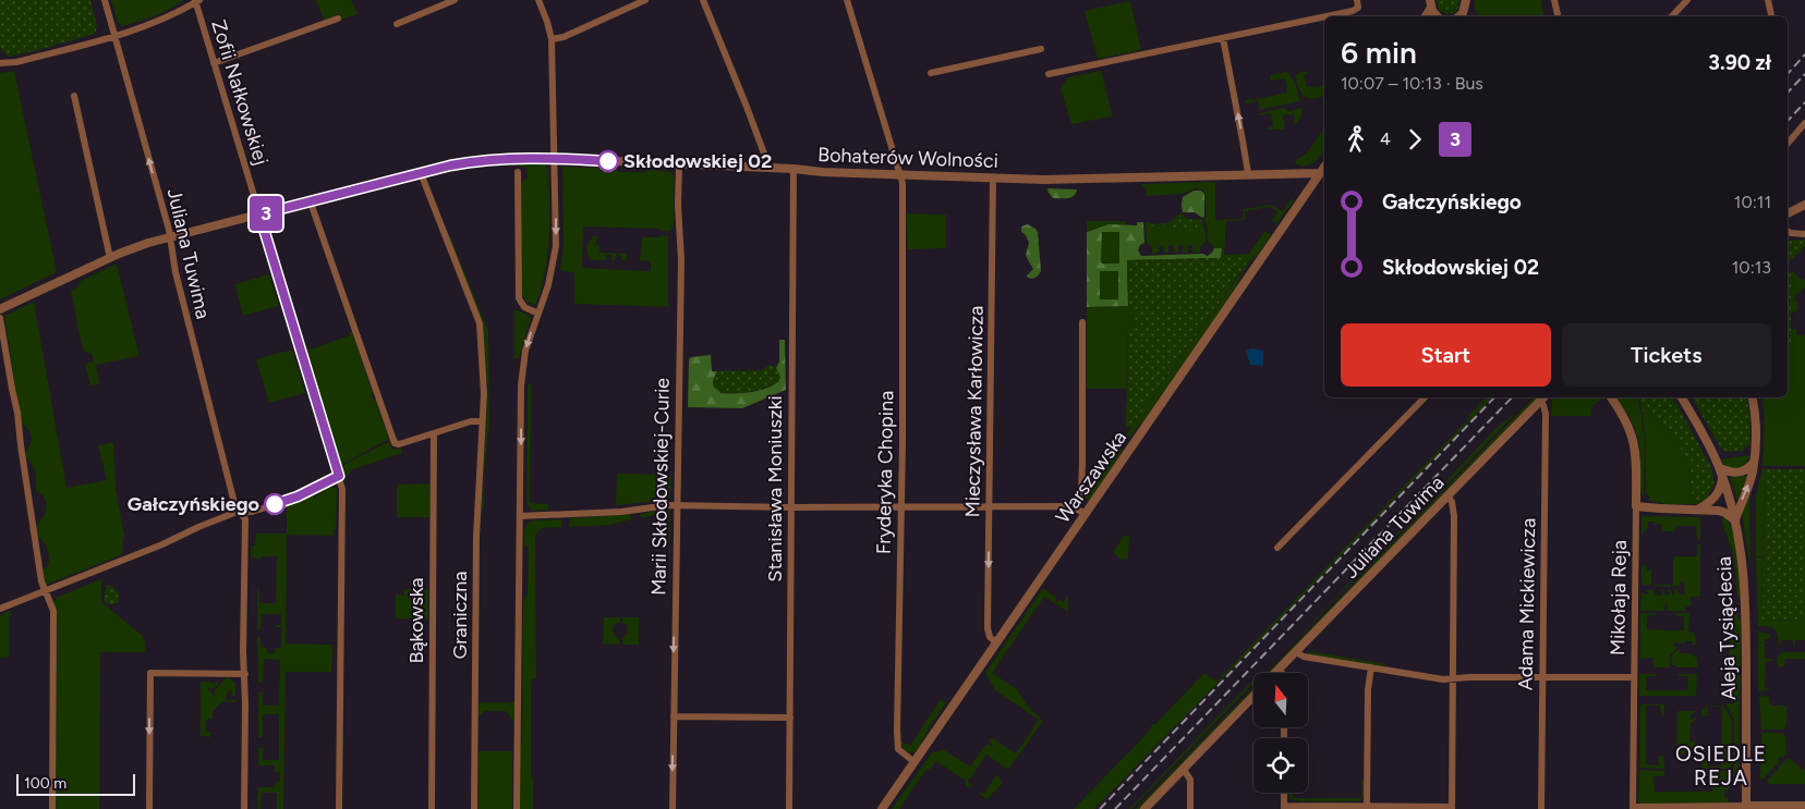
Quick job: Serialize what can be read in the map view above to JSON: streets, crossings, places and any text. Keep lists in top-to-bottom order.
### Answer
{
  "streets": {
    "street": [
      "Zofii Nałkowskiej",
      "Bohaterów Wolności",
      "Juliana Tuwima",
      "Mieczysława Karłowicza",
      "Fryderyka Chopina",
      "Warszawska",
      "Marii Skłodowskiej-Curie",
      "Stanisława Moniuszki",
      "Mikołaja Reja",
      "Adama Mickiewicza",
      "Graniczna",
      "Bąkowska",
      "Aleja Tysiąclecia"
    ]
  },
  "crossings": [
    ["Zofii Nałkowskiej", "Bohaterów Wolności"],
    ["Bohaterów Wolności", "Juliana Tuwima"],
    ["Bohaterów Wolności", "Mieczysława Karłowicza"],
    ["Bohaterów Wolności", "Fryderyka Chopina"],
    ["Bohaterów Wolności", "Warszawska"],
    ["Bohaterów Wolności", "Marii Skłodowskiej-Curie"],
    ["Bohaterów Wolności", "Stanisława Moniuszki"],
    ["Bohaterów Wolności", "Graniczna"],
    ["Juliana Tuwima", "Adama Mickiewicza"],
    ["Mieczysława Karłowicza", "Warszawska"],
    ["Fryderyka Chopina", "Warszawska"]
  ],
  "one_way": ["Marii Skłodowskiej-Curie"],
  "districts": ["OSIEDLE REJA"],
  "places": ["Skłodowskiej 02", "Gałczyńskiego"],
  "lines": ["bus line 3"],
  "scale_bar": "100 m",
  "north": "top",
  "page": {
    "on_map": "3",
    "heading": ["6 min", "10:07 – 10:13 · Bus", "3.90 zł"],
    "legs": ["4", "3"],
    "list": [
      {
        "name": "Gałczyńskiego",
        "value": "10:11"
      },
      {
        "name": "Skłodowskiej 02",
        "value": "10:13"
      }
    ],
    "buttons": ["Start", "Tickets"],
    "scale": "100 m"
  }
}
